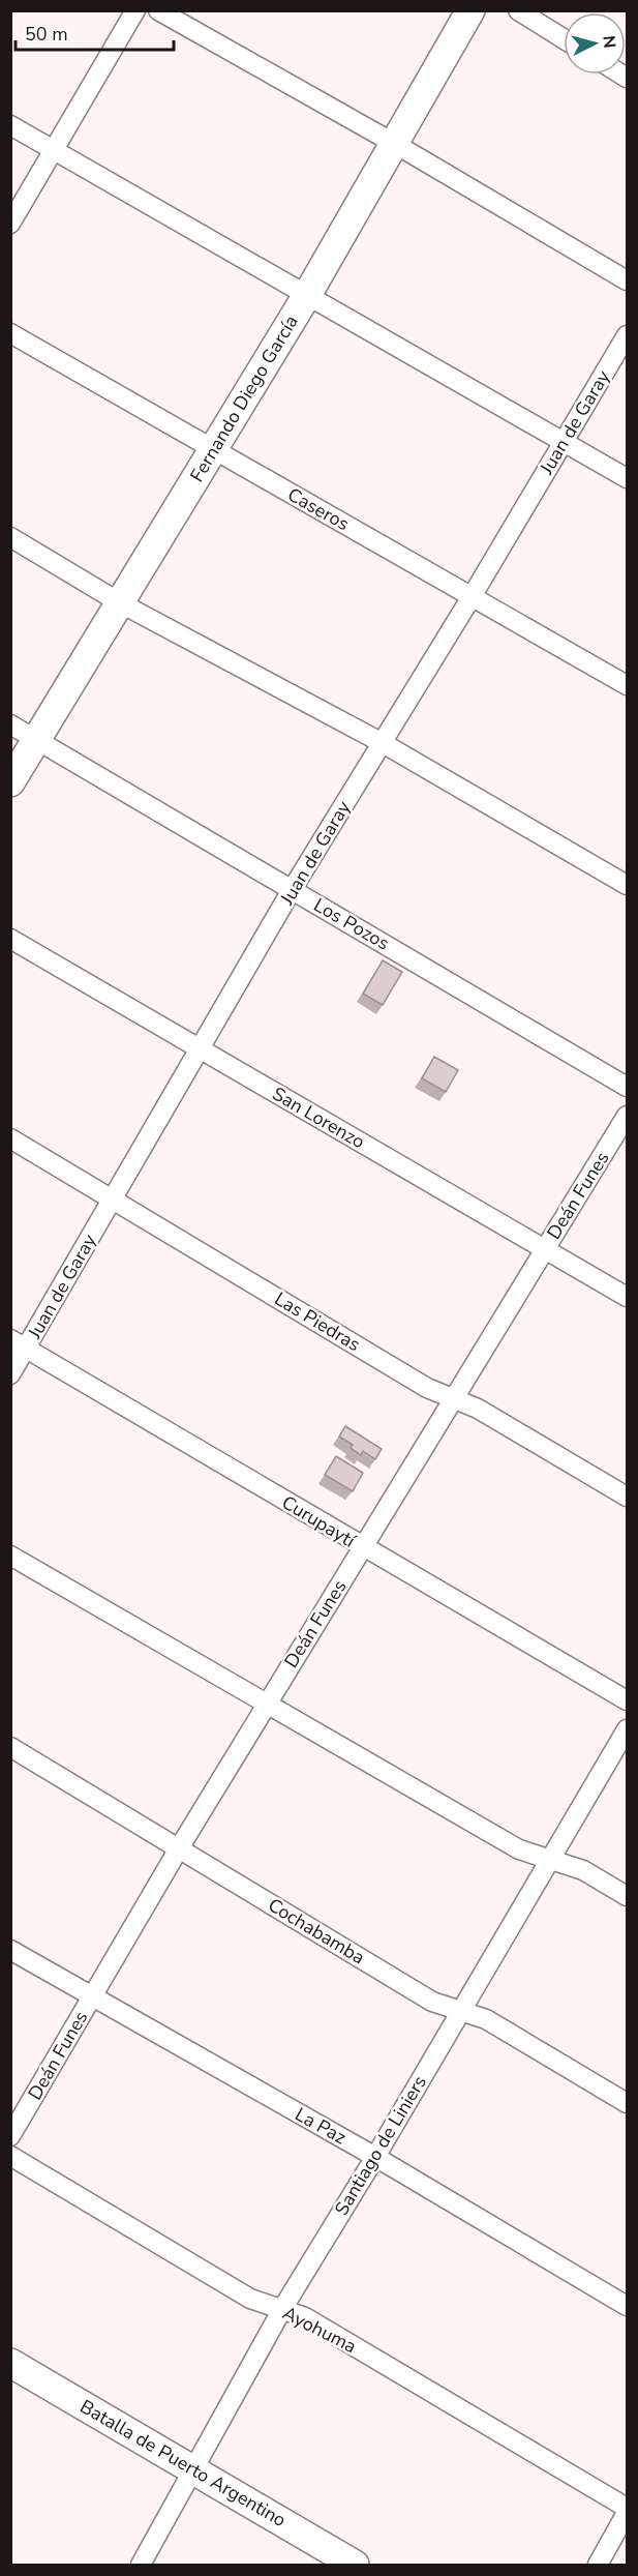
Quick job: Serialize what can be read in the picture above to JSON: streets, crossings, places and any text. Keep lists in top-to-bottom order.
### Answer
{
  "streets": {
    "main road": ["Fernando Diego García", "Batalla de Puerto Argentino"],
    "street": [
      "Juan de Garay",
      "Caseros",
      "Los Pozos",
      "San Lorenzo",
      "Deán Funes",
      "Las Piedras",
      "Curupaytí",
      "Cochabamba",
      "La Paz",
      "Santiago de Liniers",
      "Ayohuma"
    ]
  },
  "crossings": [
    ["Fernando Diego García", "Caseros"],
    ["Fernando Diego García", "Los Pozos"],
    ["Juan de Garay", "Caseros"],
    ["Juan de Garay", "Los Pozos"],
    ["Juan de Garay", "San Lorenzo"],
    ["Juan de Garay", "Las Piedras"],
    ["Juan de Garay", "Curupaytí"],
    ["San Lorenzo", "Deán Funes"],
    ["Deán Funes", "Las Piedras"],
    ["Deán Funes", "Curupaytí"],
    ["Deán Funes", "Cochabamba"],
    ["Deán Funes", "La Paz"],
    ["Cochabamba", "Santiago de Liniers"],
    ["La Paz", "Santiago de Liniers"],
    ["Santiago de Liniers", "Ayohuma"],
    ["Santiago de Liniers", "Batalla de Puerto Argentino"]
  ],
  "scale_bar": "50 m",
  "north": "right"
}
